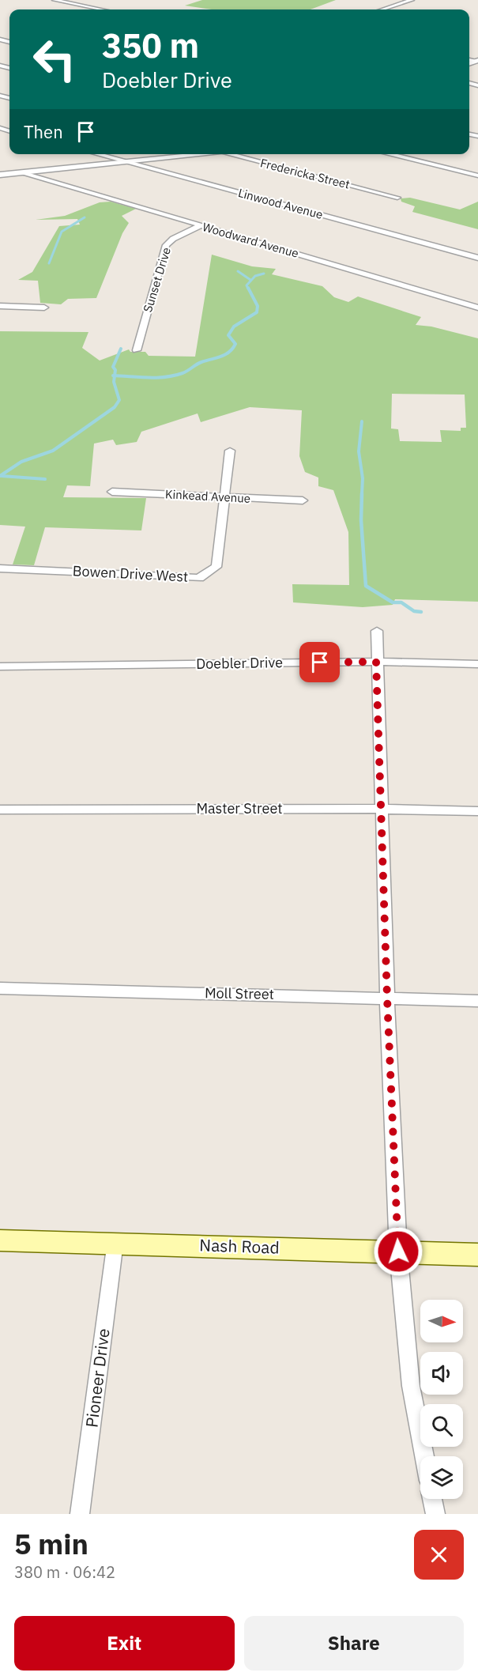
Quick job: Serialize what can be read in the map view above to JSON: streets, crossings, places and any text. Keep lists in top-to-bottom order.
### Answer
{
  "streets": {
    "main road": ["Nash Road"],
    "street": [
      "Fredericka Street",
      "Linwood Avenue",
      "Woodward Avenue",
      "Sunset Drive",
      "Kinkead Avenue",
      "Bowen Drive West",
      "Doebler Drive",
      "Master Street",
      "Moll Street",
      "Pioneer Drive"
    ]
  },
  "crossings": [
    ["Woodward Avenue", "Sunset Drive"],
    ["Kinkead Avenue", "Bowen Drive West"],
    ["Nash Road", "Pioneer Drive"]
  ],
  "north": "right",
  "page": {
    "turn": ["350 m", "Doebler Drive"],
    "then": "Then",
    "heading": ["5 min", "380 m · 06:42"],
    "buttons": ["Exit", "Share"]
  }
}
